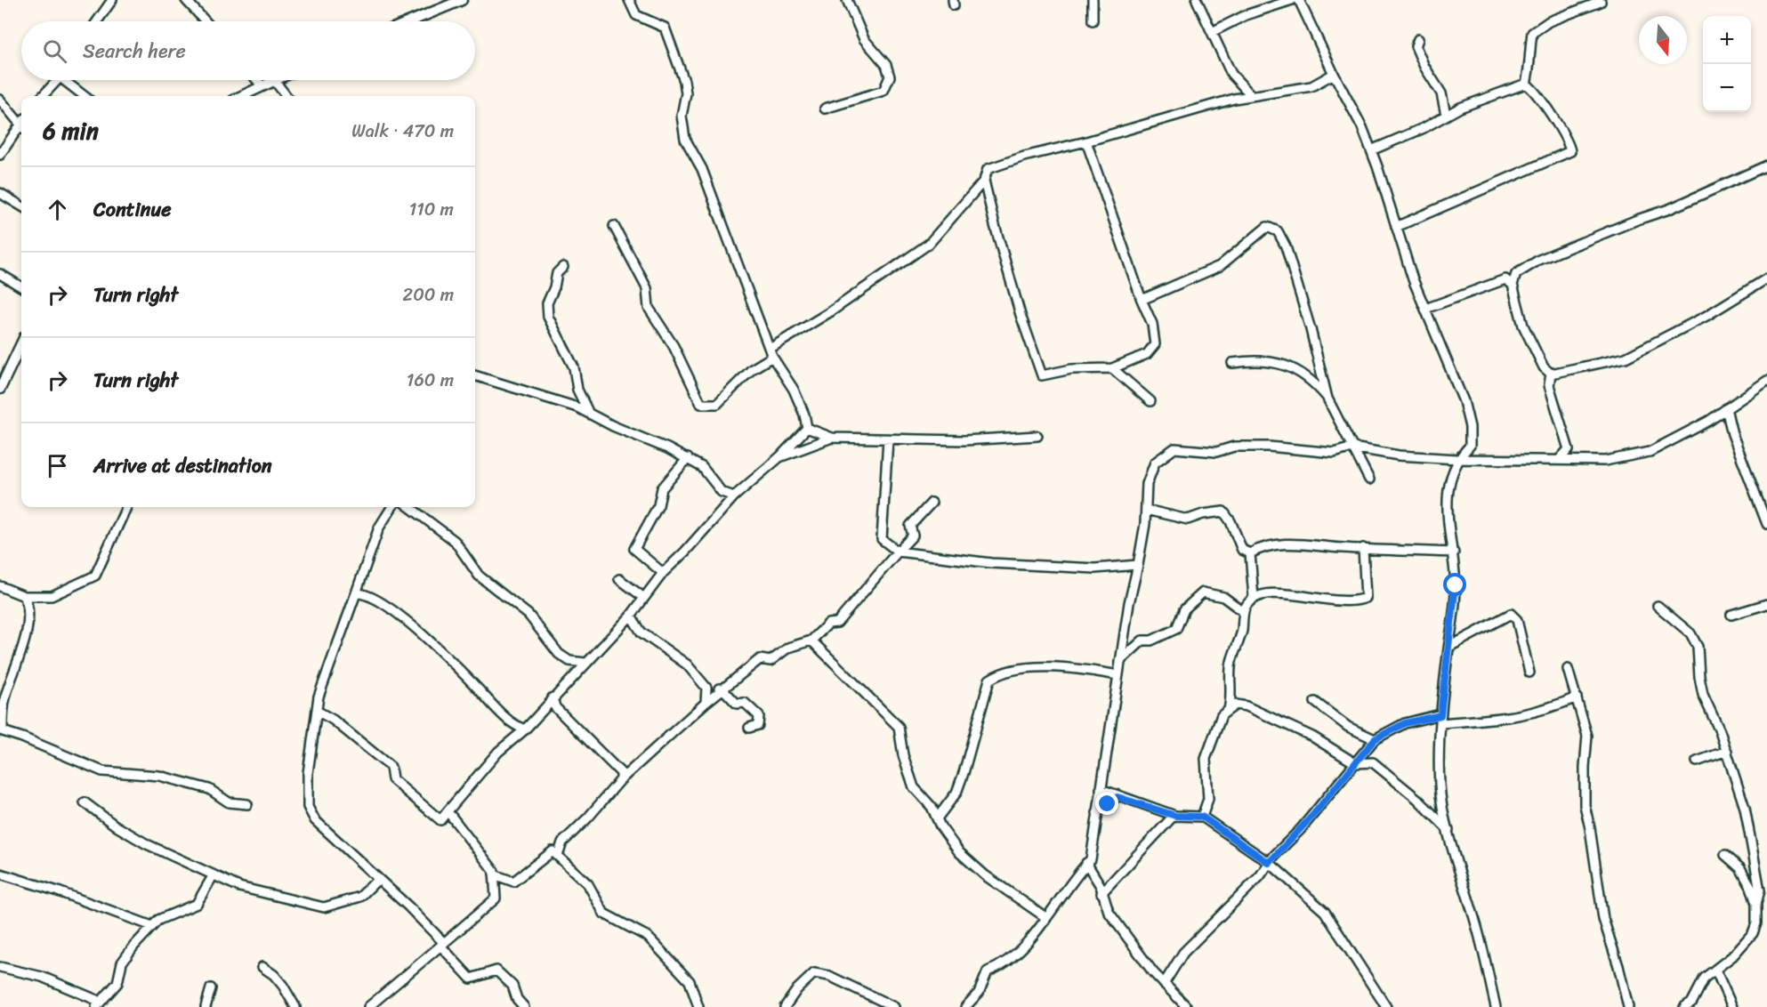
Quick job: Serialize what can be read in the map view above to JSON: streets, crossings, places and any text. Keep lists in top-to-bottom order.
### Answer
{
  "north": "bottom",
  "page": {
    "map_buttons": ["+", "−"],
    "search": "Search here",
    "heading": ["6 min", "Walk · 470 m"],
    "list": [
      ["Continue", "110 m"],
      ["Turn right", "200 m"],
      ["Turn right", "160 m"],
      "Arrive at destination"
    ]
  }
}
